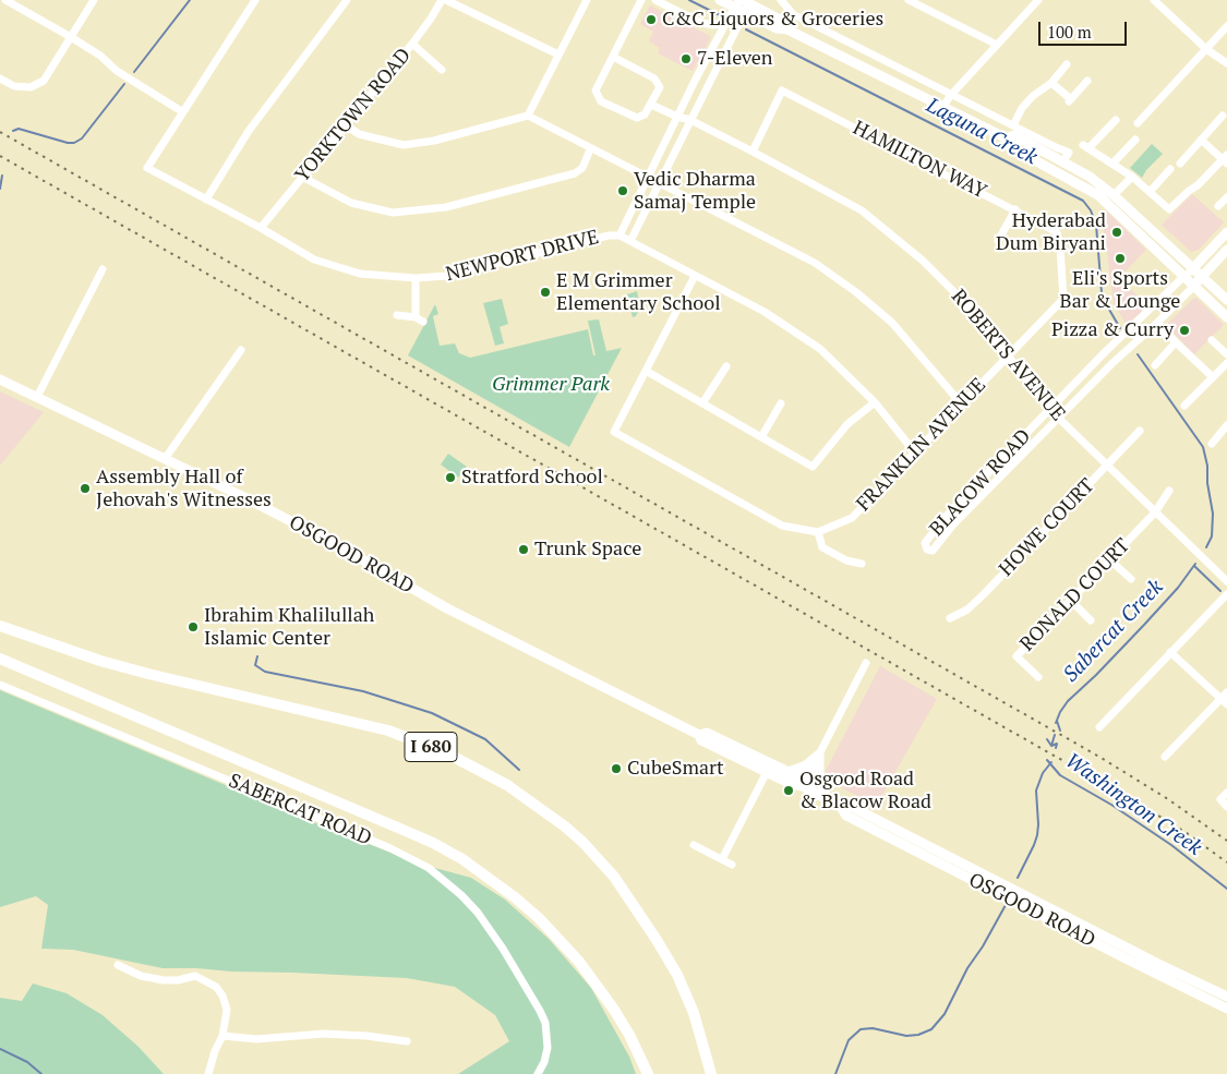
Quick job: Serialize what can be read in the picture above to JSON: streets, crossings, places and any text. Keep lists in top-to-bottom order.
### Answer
{
  "streets": {
    "highway": ["I 680"],
    "main road": ["BLACOW ROAD", "OSGOOD ROAD"],
    "street": [
      "YORKTOWN ROAD",
      "HAMILTON WAY",
      "NEWPORT DRIVE",
      "ROBERTS AVENUE",
      "FRANKLIN AVENUE",
      "HOWE COURT",
      "RONALD COURT",
      "SABERCAT ROAD"
    ]
  },
  "crossings": [
    ["YORKTOWN ROAD", "NEWPORT DRIVE"],
    ["HAMILTON WAY", "ROBERTS AVENUE"],
    ["HAMILTON WAY", "FRANKLIN AVENUE"],
    ["NEWPORT DRIVE", "FRANKLIN AVENUE"],
    ["ROBERTS AVENUE", "FRANKLIN AVENUE"],
    ["ROBERTS AVENUE", "BLACOW ROAD"],
    ["ROBERTS AVENUE", "HOWE COURT"],
    ["ROBERTS AVENUE", "RONALD COURT"]
  ],
  "water": ["Laguna Creek", "Sabercat Creek", "Washington Creek"],
  "parks": ["Grimmer Park"],
  "places": [
    "C&C Liquors & Groceries",
    "7-Eleven",
    "Vedic Dharma Samaj Temple",
    "Hyderabad Dum Biryani",
    "Eli's Sports Bar & Lounge",
    "E M Grimmer Elementary School",
    "Pizza & Curry",
    "Stratford School",
    "Assembly Hall of Jehovah's Witnesses",
    "Trunk Space",
    "Ibrahim Khalilullah Islamic Center",
    "CubeSmart",
    "Osgood Road & Blacow Road"
  ],
  "scale_bar": "100 m"
}
